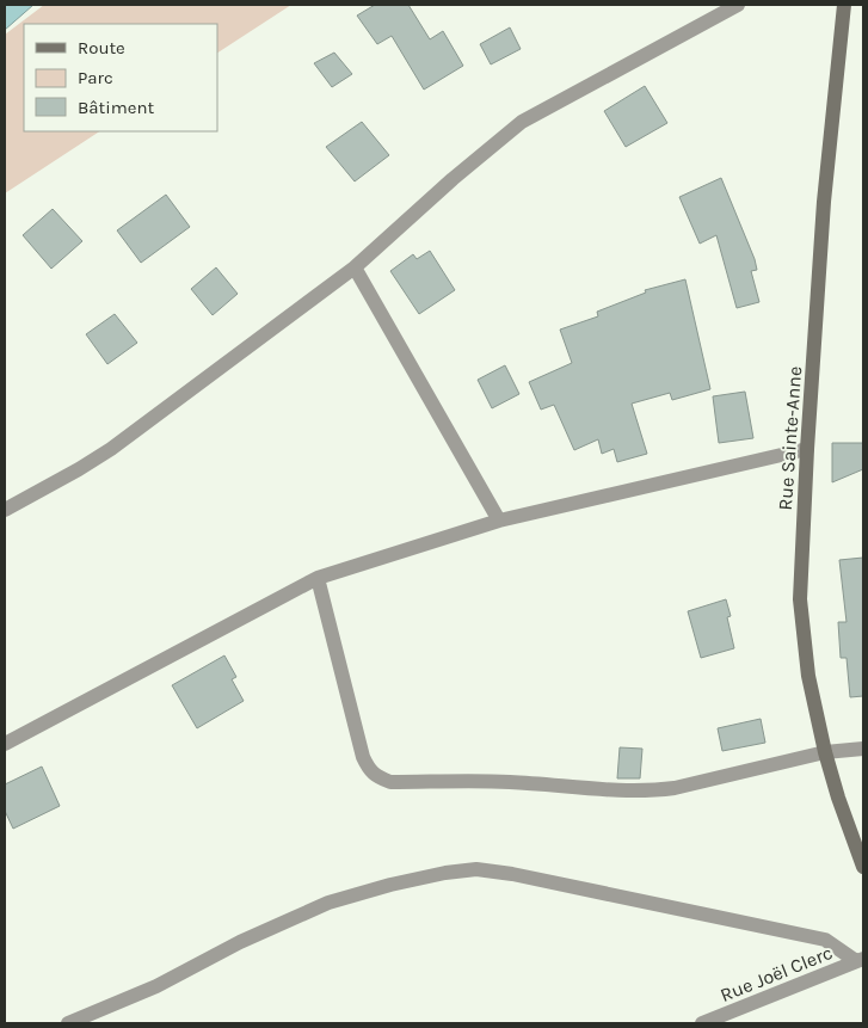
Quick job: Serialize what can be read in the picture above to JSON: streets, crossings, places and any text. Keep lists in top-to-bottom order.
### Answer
{
  "streets": {
    "main road": ["Rue Sainte-Anne"],
    "street": ["Rue Joël Clerc"]
  },
  "legend": ["Route", "Parc", "Bâtiment"]
}
